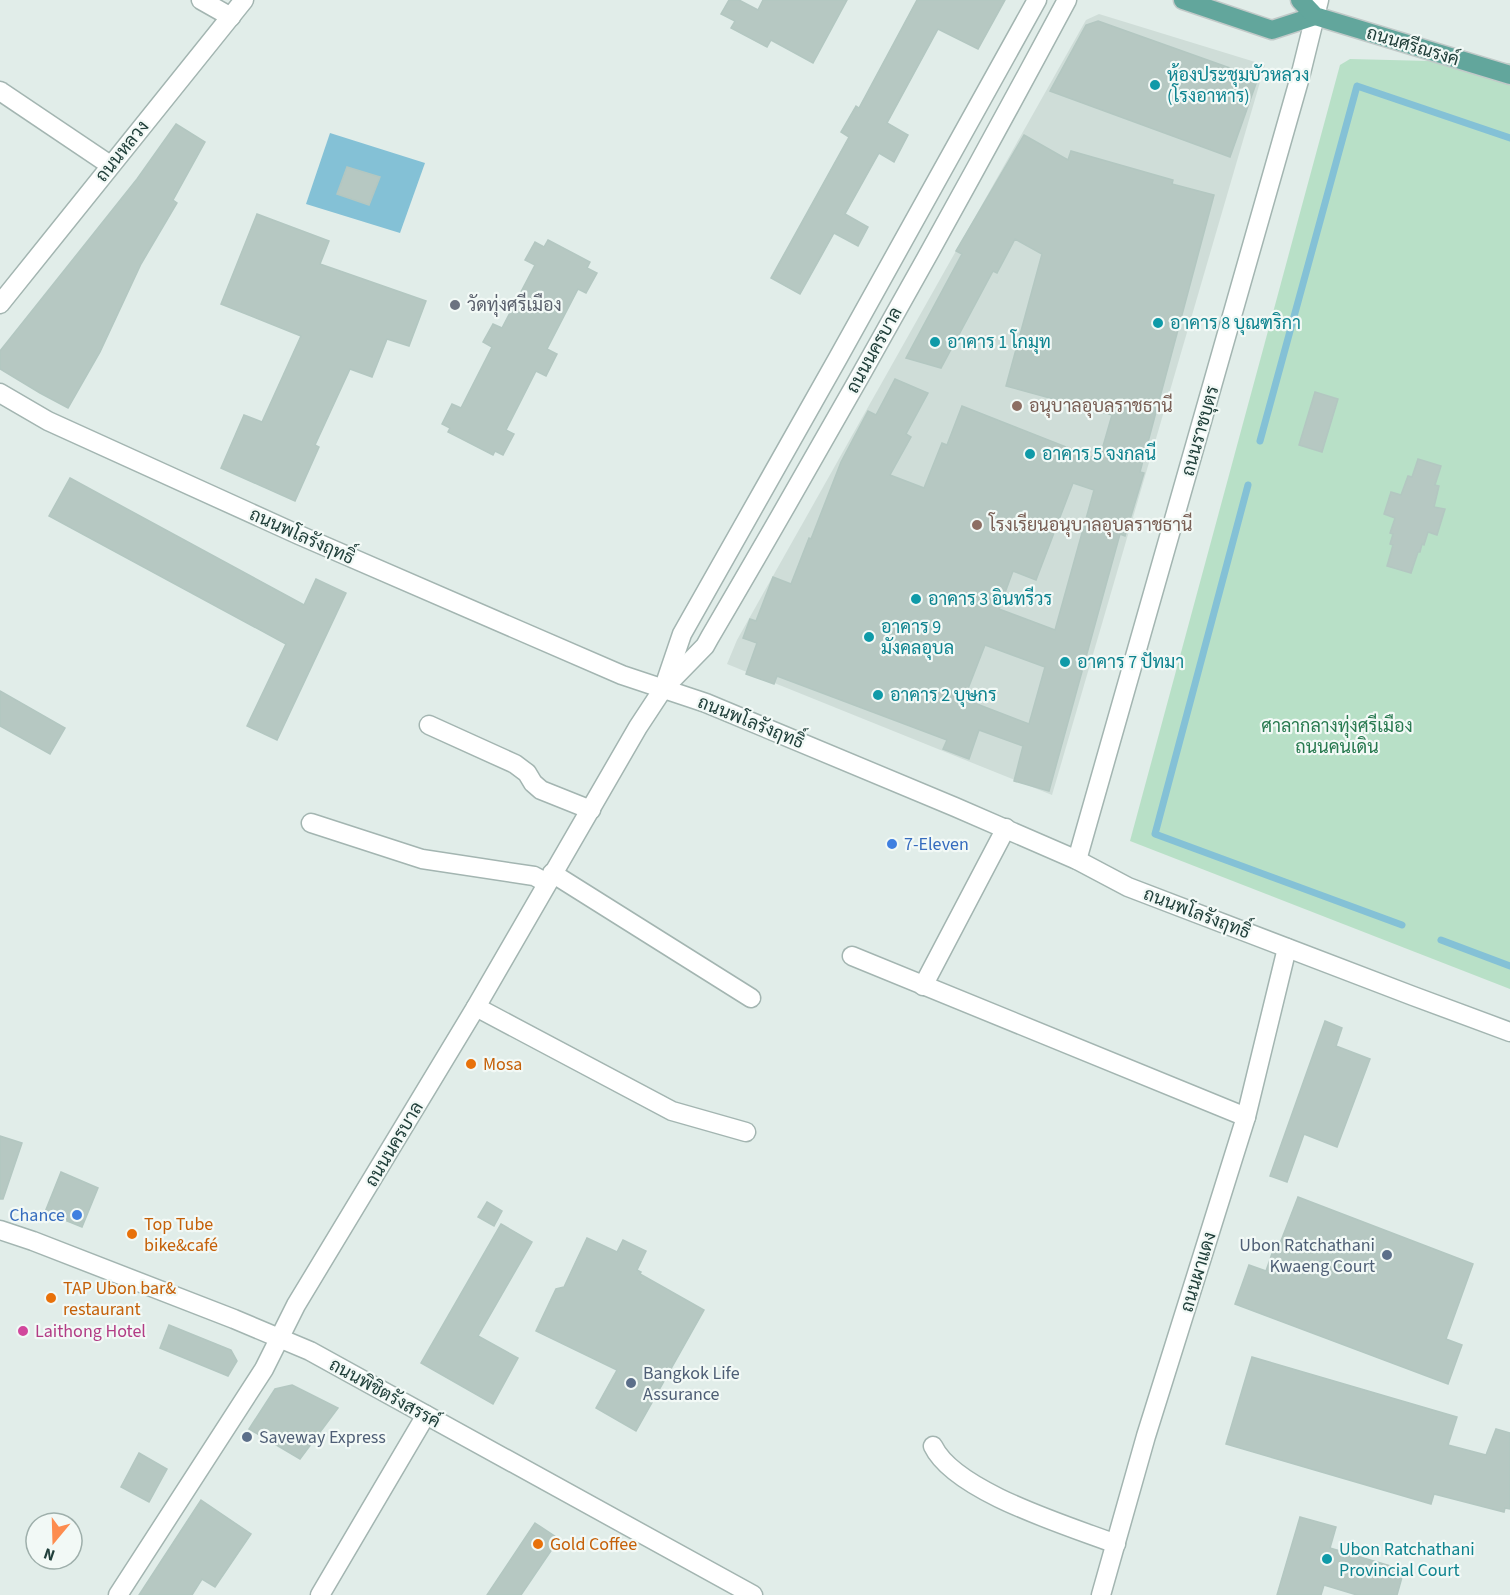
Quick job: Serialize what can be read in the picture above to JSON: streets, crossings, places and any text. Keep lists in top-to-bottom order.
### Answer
{
  "streets": {
    "main road": ["ถนนศรีณรงค์"],
    "street": [
      "ถนนหลวง",
      "ถนนนครบาล",
      "ถนนราชบุตร",
      "ถนนพโลรังฤทธิ์",
      "ถนนผาแดง",
      "ถนนพิชิตรังสรรค์"
    ]
  },
  "crossings": [
    ["ถนนศรีณรงค์", "ถนนราชบุตร"],
    ["ถนนนครบาล", "ถนนพโลรังฤทธิ์"],
    ["ถนนนครบาล", "ถนนพิชิตรังสรรค์"],
    ["ถนนราชบุตร", "ถนนพโลรังฤทธิ์"],
    ["ถนนพโลรังฤทธิ์", "ถนนผาแดง"]
  ],
  "parks": ["ศาลากลางทุ่งศรีเมือง ถนนคนเดิน"],
  "places": [
    "ห้องประชุมบัวหลวง (โรงอาหาร)",
    "วัดทุ่งศรีเมือง",
    "อาคาร 8 บุณฑริกา",
    "อาคาร 1 โกมุท",
    "อนุบาลอุบลราชธานี",
    "อาคาร 5 จงกลนี",
    "โรงเรียนอนุบาลอุบลราชธานี",
    "อาคาร 3 อินทรีวร",
    "อาคาร 9 มังคลอุบล",
    "อาคาร 7 ปัทมา",
    "อาคาร 2 บุษกร",
    "7-Eleven",
    "Mosa",
    "Chance",
    "Top Tube bike&café",
    "Ubon Ratchathani Kwaeng Court",
    "TAP Ubon bar& restaurant",
    "Laithong Hotel",
    "Bangkok Life Assurance",
    "Saveway Express",
    "Gold Coffee",
    "Ubon Ratchathani Provincial Court"
  ],
  "north": "bottom"
}
